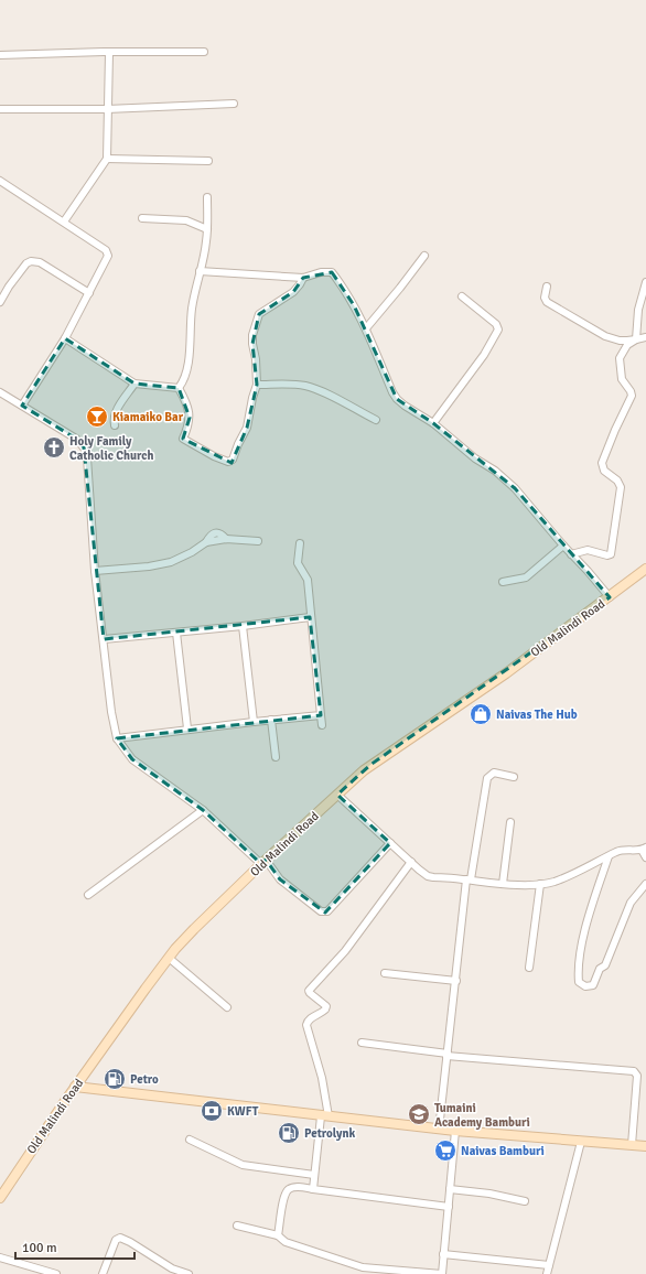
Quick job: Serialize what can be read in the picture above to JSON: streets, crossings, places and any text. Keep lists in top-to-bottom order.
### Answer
{
  "streets": {
    "main road": ["Old Malindi Road"]
  },
  "places": {
    "bar": ["Kiamaiko Bar"],
    "church": ["Holy Family Catholic Church"],
    "shop": ["Naivas The Hub"],
    "fuel station": ["Petro", "Petrolynk"],
    "bank": ["KWFT"],
    "school or university": ["Tumaini Academy Bamburi"],
    "supermarket": ["Naivas Bamburi"]
  },
  "scale_bar": "100 m"
}
